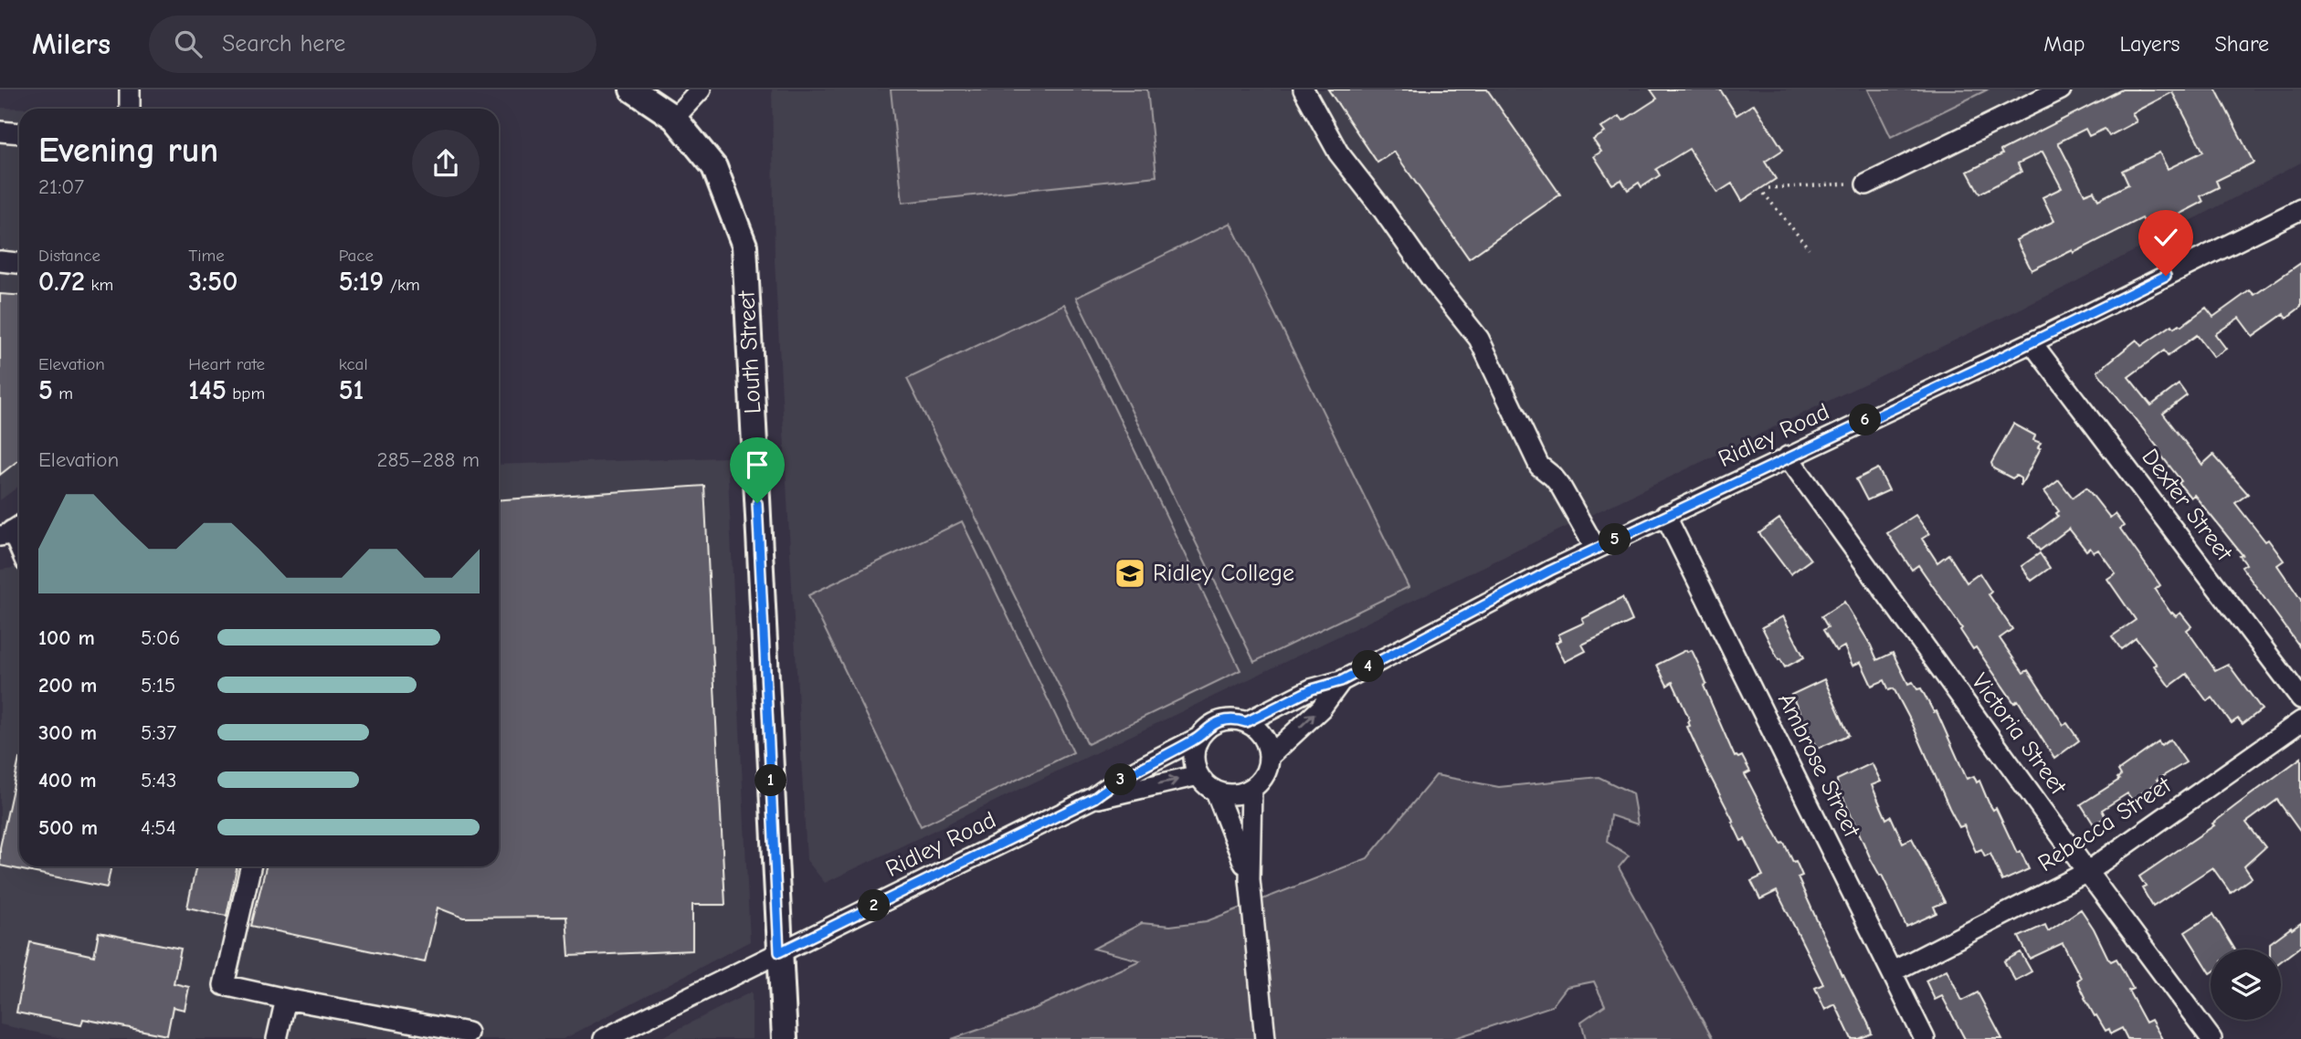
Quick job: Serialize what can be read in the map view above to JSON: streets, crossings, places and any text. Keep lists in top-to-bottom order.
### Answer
{
  "streets": {
    "main road": ["Louth Street"],
    "street": [
      "Ridley Road",
      "Dexter Street",
      "Victoria Street",
      "Ambrose Street",
      "Rebecca Street"
    ]
  },
  "crossings": [
    ["Louth Street", "Ridley Road"],
    ["Ridley Road", "Dexter Street"],
    ["Ridley Road", "Victoria Street"],
    ["Ridley Road", "Ambrose Street"],
    ["Victoria Street", "Rebecca Street"],
    ["Ambrose Street", "Rebecca Street"]
  ],
  "places": {
    "school or university": ["Ridley College"]
  },
  "page": {
    "header": "Milers",
    "search": "Search here",
    "nav": ["Map", "Layers", "Share"],
    "heading": ["Evening run", "21:07"],
    "stats": [
      ["Distance", "0.72 km"],
      ["Time", "3:50"],
      ["Pace", "5:19 /km"],
      ["Elevation", "5 m"],
      ["Heart rate", "145 bpm"],
      ["kcal", "51"]
    ],
    "pins": [
      "6",
      "5",
      "4",
      "3",
      "1",
      "2"
    ],
    "chart": ["Elevation", "285–288 m"],
    "list": [
      {
        "name": "100 m",
        "note": "5:06"
      },
      {
        "name": "200 m",
        "note": "5:15"
      },
      {
        "name": "300 m",
        "note": "5:37"
      },
      {
        "name": "400 m",
        "note": "5:43"
      },
      {
        "name": "500 m",
        "note": "4:54"
      }
    ]
  }
}
